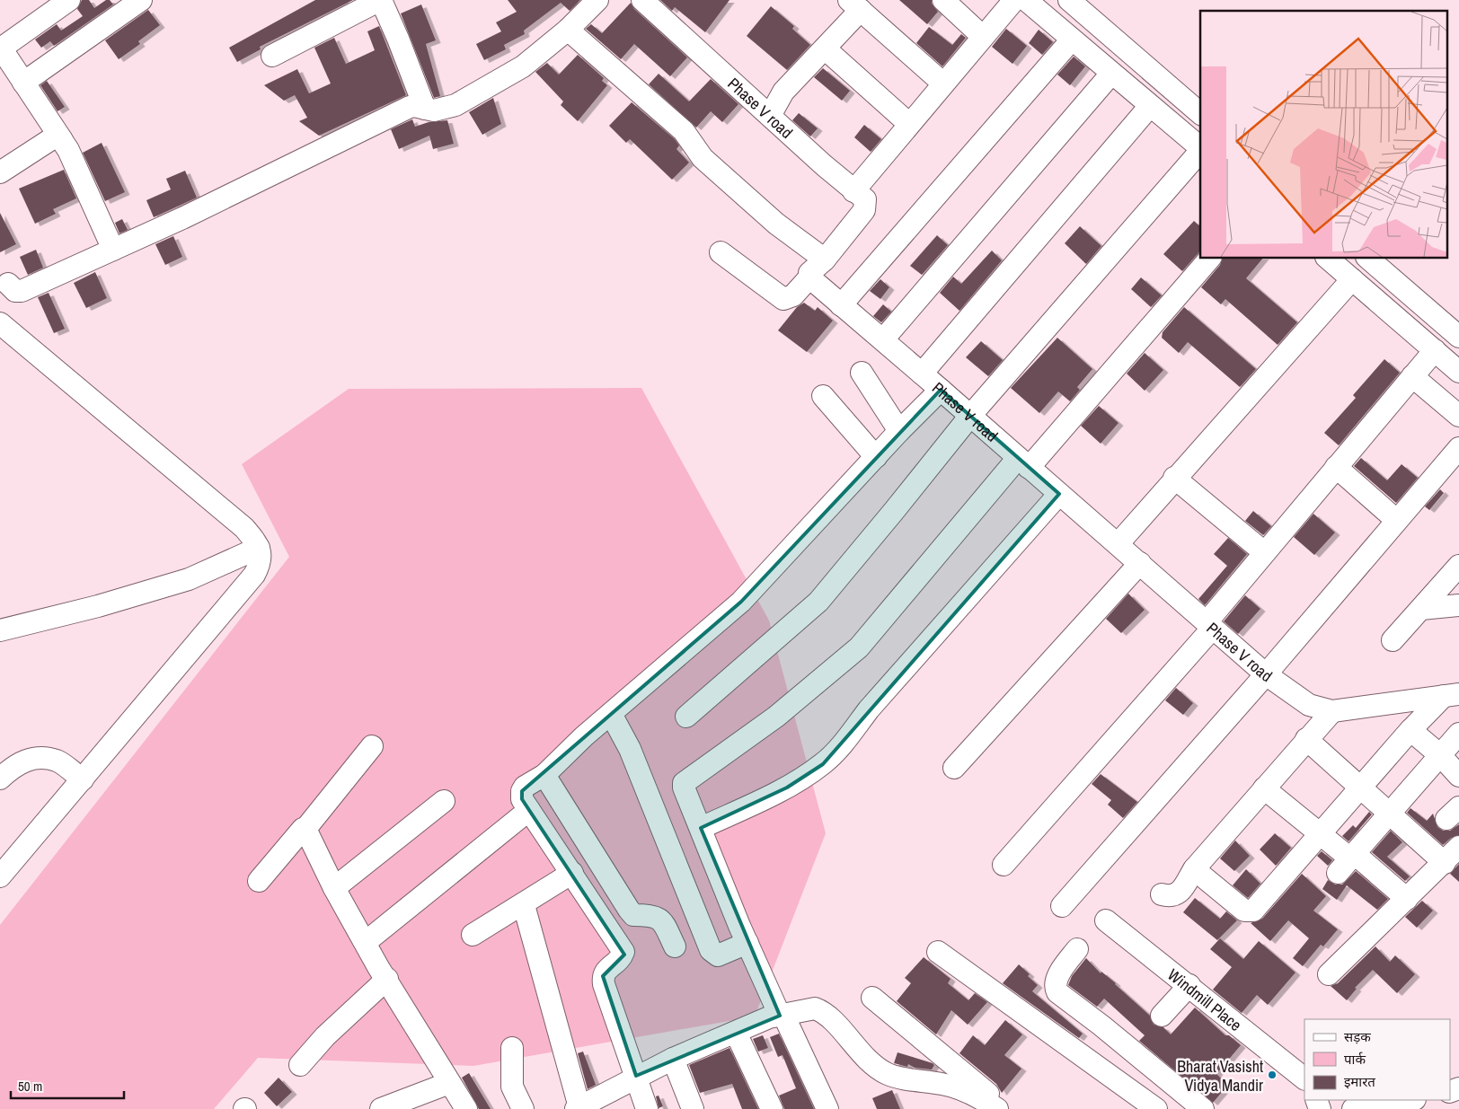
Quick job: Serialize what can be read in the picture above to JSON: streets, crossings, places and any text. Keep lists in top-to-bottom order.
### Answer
{
  "streets": {
    "street": ["Phase V road", "Windmill Place"]
  },
  "places": ["Bharat Vasisht Vidya Mandir"],
  "legend": ["सड़क", "पार्क", "इमारत"],
  "scale_bar": "50 m"
}
